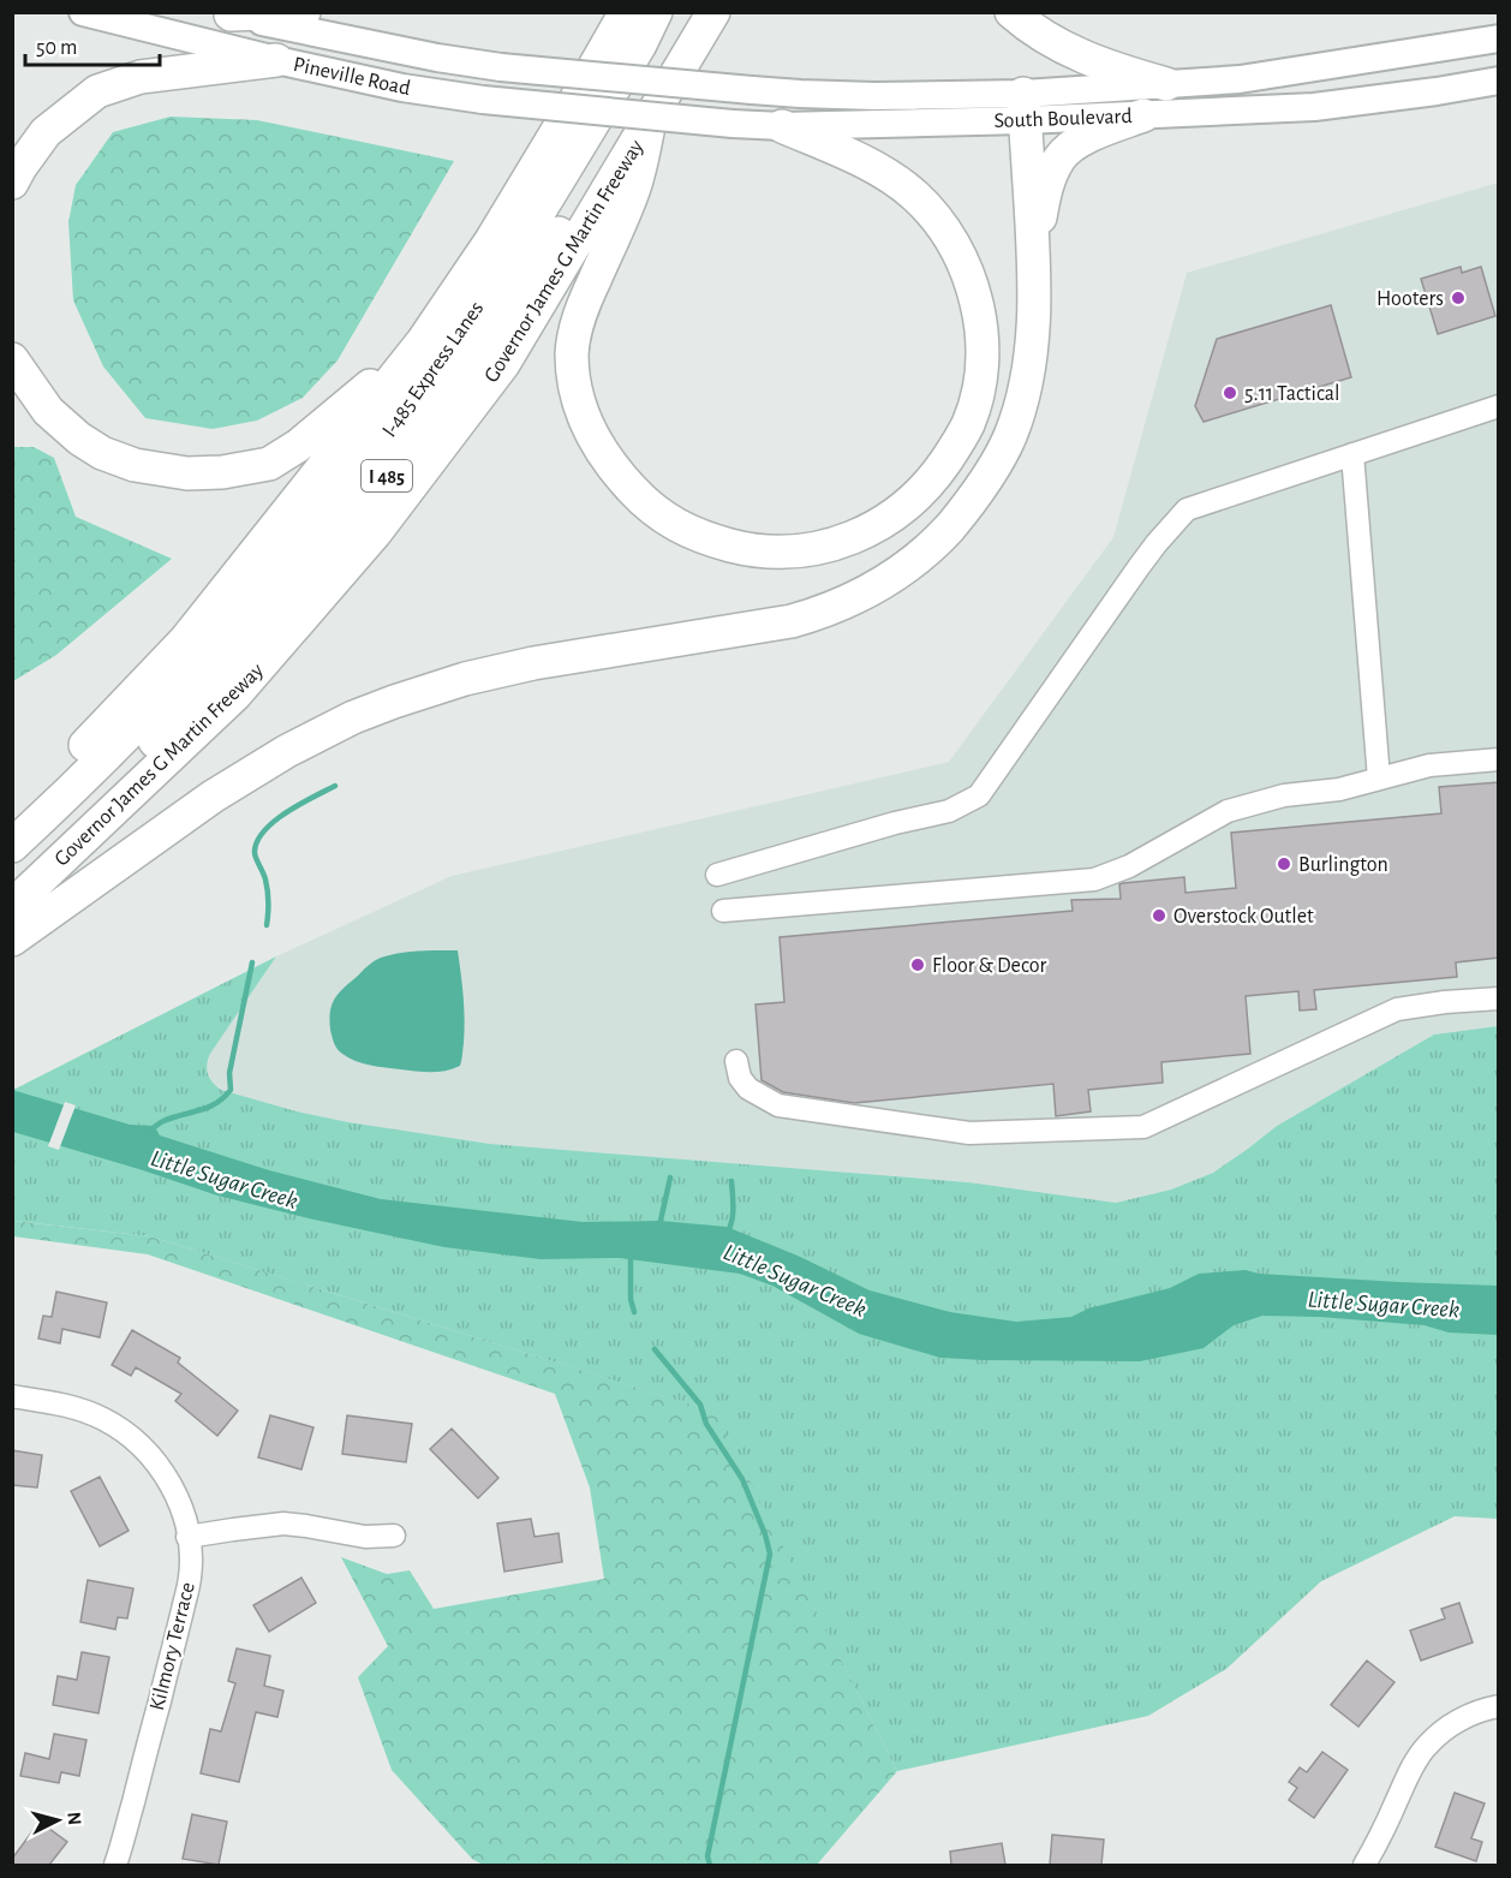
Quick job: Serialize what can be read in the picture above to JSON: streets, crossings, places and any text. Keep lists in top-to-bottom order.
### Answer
{
  "streets": {
    "highway": ["Governor James G Martin Freeway", "I-485 Express Lanes", "I 485"],
    "main road": ["Pineville Road", "South Boulevard"],
    "street": ["Kilmory Terrace"]
  },
  "crossings": [
    ["Pineville Road", "South Boulevard"],
    ["Pineville Road", "Governor James G Martin Freeway"],
    ["South Boulevard", "Governor James G Martin Freeway"]
  ],
  "water": ["Little Sugar Creek"],
  "places": [
    "Hooters",
    "5.11 Tactical",
    "Burlington",
    "Overstock Outlet",
    "Floor & Decor"
  ],
  "scale_bar": "50 m",
  "north": "right"
}
